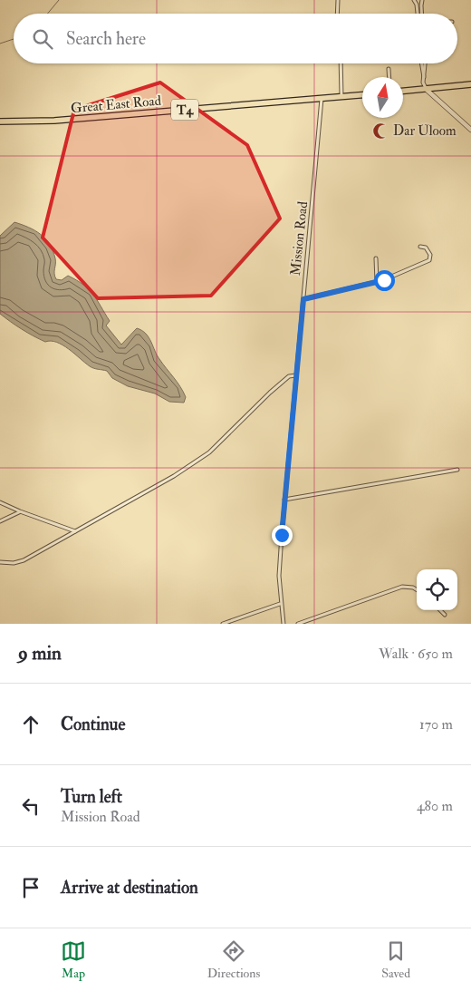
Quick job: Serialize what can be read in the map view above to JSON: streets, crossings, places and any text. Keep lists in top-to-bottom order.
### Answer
{
  "streets": {
    "highway": ["Great East Road", "T4"],
    "street": ["Mission Road"]
  },
  "crossings": [
    ["Great East Road", "Mission Road"]
  ],
  "places": {
    "mosque": ["Dar Uloom"]
  },
  "north": "top",
  "page": {
    "search": "Search here",
    "heading": ["9 min", "Walk · 650 m"],
    "list": [
      ["Continue", "170 m"],
      ["Turn left", "Mission Road", "480 m"],
      "Arrive at destination"
    ],
    "nav": ["Map", "Directions", "Saved"]
  }
}
